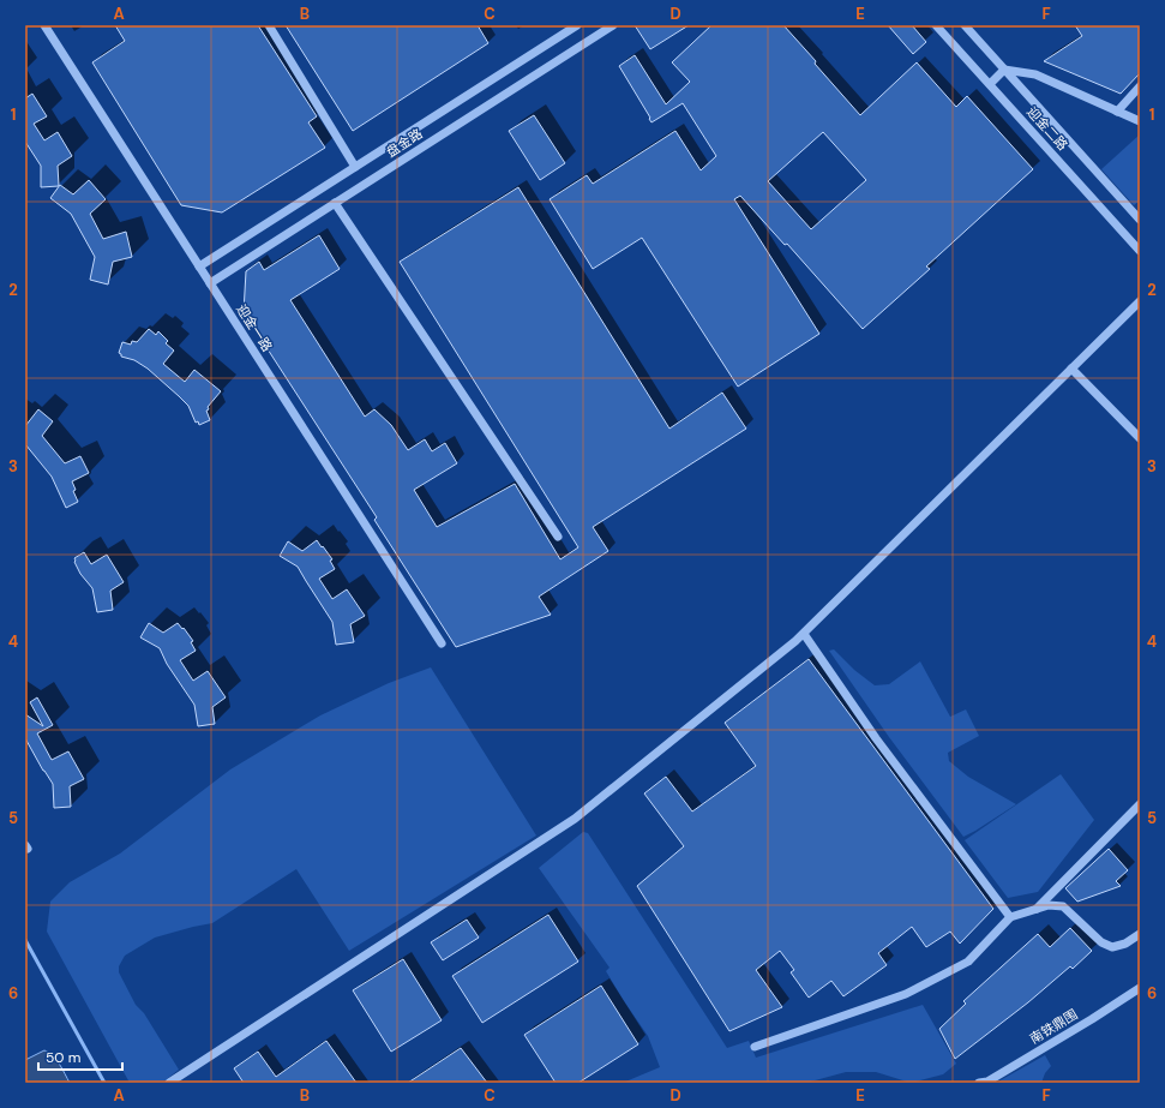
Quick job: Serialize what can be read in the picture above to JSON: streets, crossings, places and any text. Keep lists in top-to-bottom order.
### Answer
{
  "streets": {
    "street": [
      "迎金二路",
      "盘金路",
      "迎金一路",
      "南铁鼎围"
    ]
  },
  "crossings": [
    ["盘金路", "迎金一路"]
  ],
  "scale_bar": "50 m",
  "grid": {
    "columns": [
      "A",
      "B",
      "C",
      "D",
      "E",
      "F"
    ],
    "rows": [
      "1",
      "2",
      "3",
      "4",
      "5",
      "6"
    ]
  }
}
